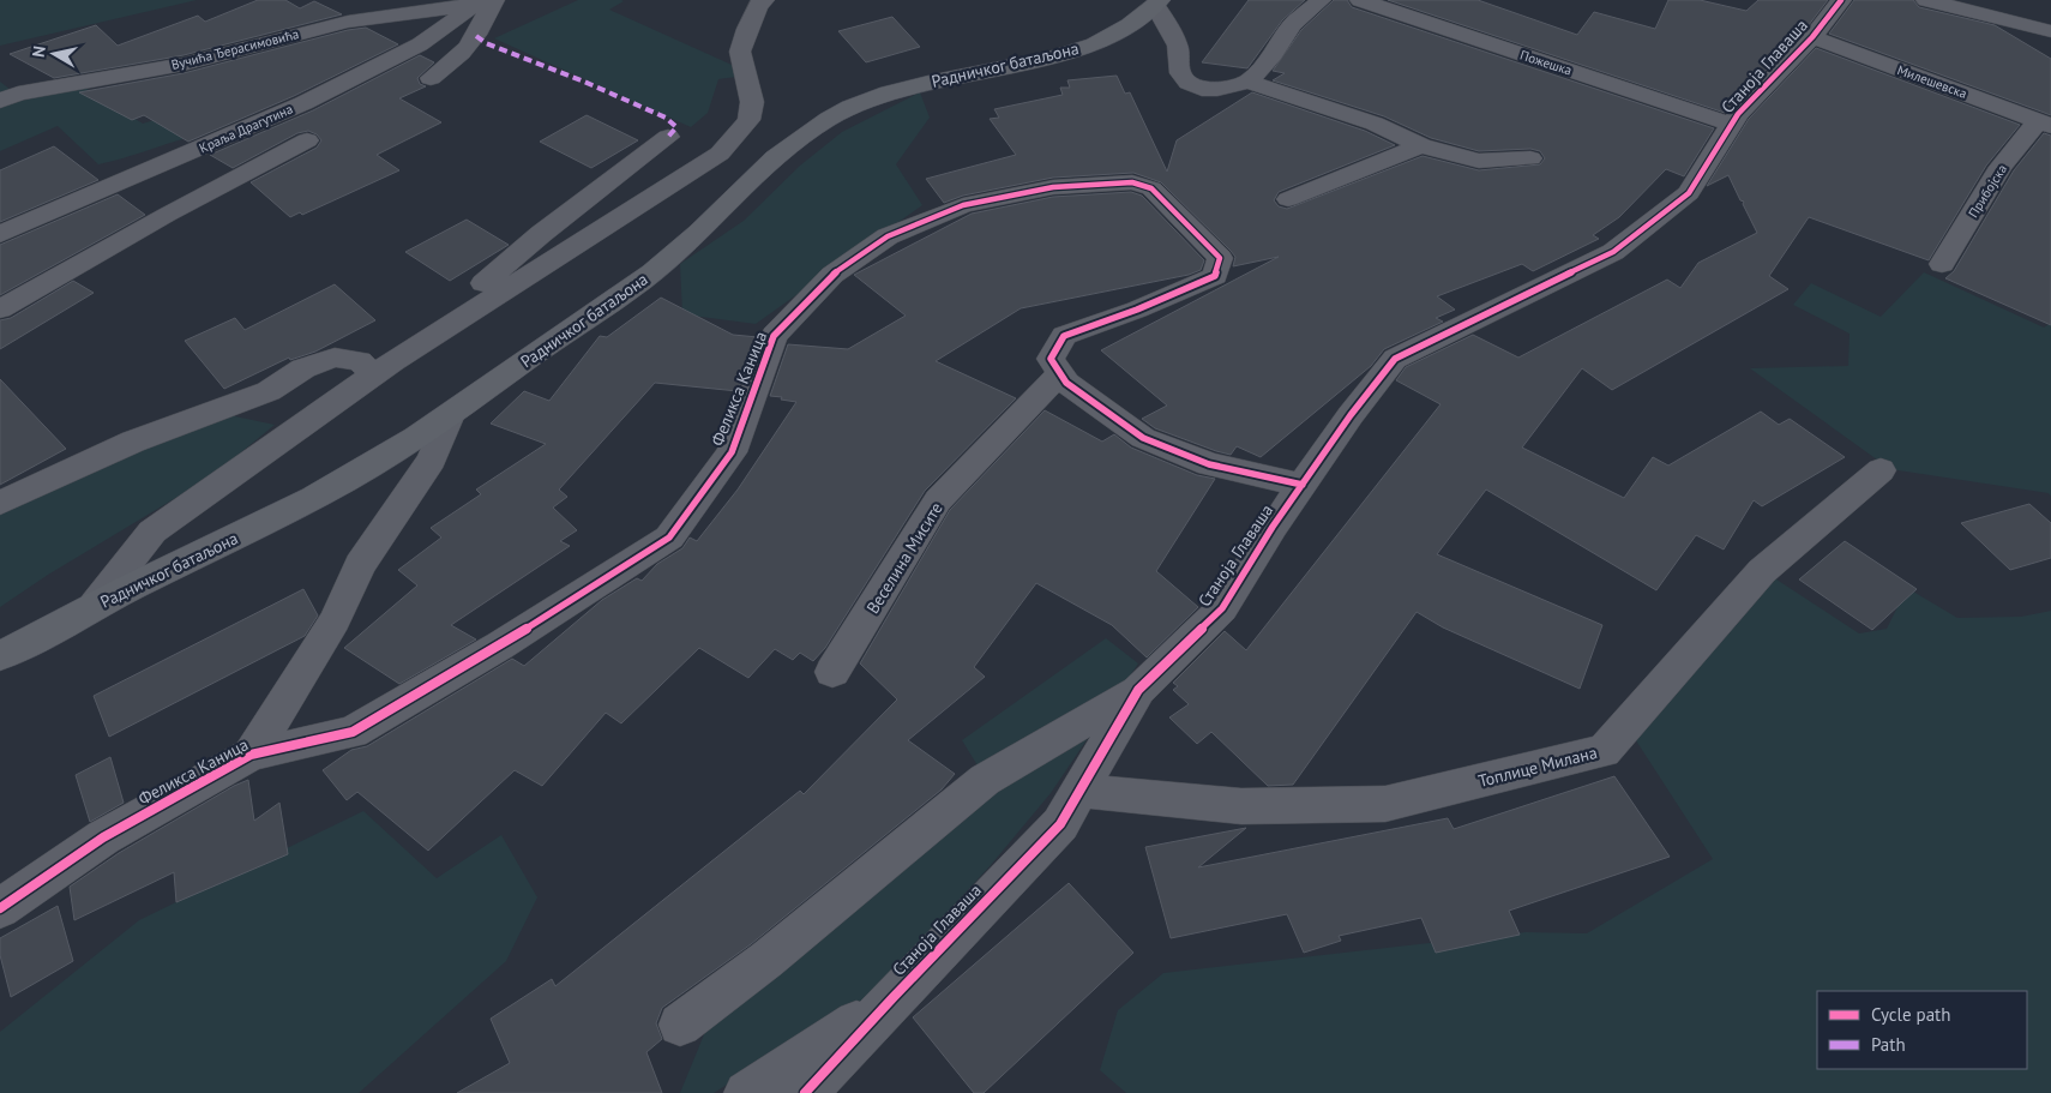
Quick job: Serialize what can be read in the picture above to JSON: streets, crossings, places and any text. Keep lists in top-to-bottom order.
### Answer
{
  "streets": {
    "main road": ["Радничког батаљона"],
    "street": [
      "Вучића Ђерасимовића",
      "Пожешка",
      "Станоја Главаша",
      "Милешевска",
      "Краља Драгутина",
      "Прибојска",
      "Феликса Каница",
      "Веселина Мисите",
      "Топлице Милана"
    ]
  },
  "crossings": [
    ["Вучића Ђерасимовића", "Краља Драгутина"],
    ["Пожешка", "Станоја Главаша"],
    ["Радничког батаљона", "Феликса Каница"],
    ["Станоја Главаша", "Милешевска"],
    ["Станоја Главаша", "Топлице Милана"],
    ["Милешевска", "Прибојска"],
    ["Феликса Каница", "Веселина Мисите"]
  ],
  "legend": ["Cycle path", "Path"],
  "north": "left"
}
